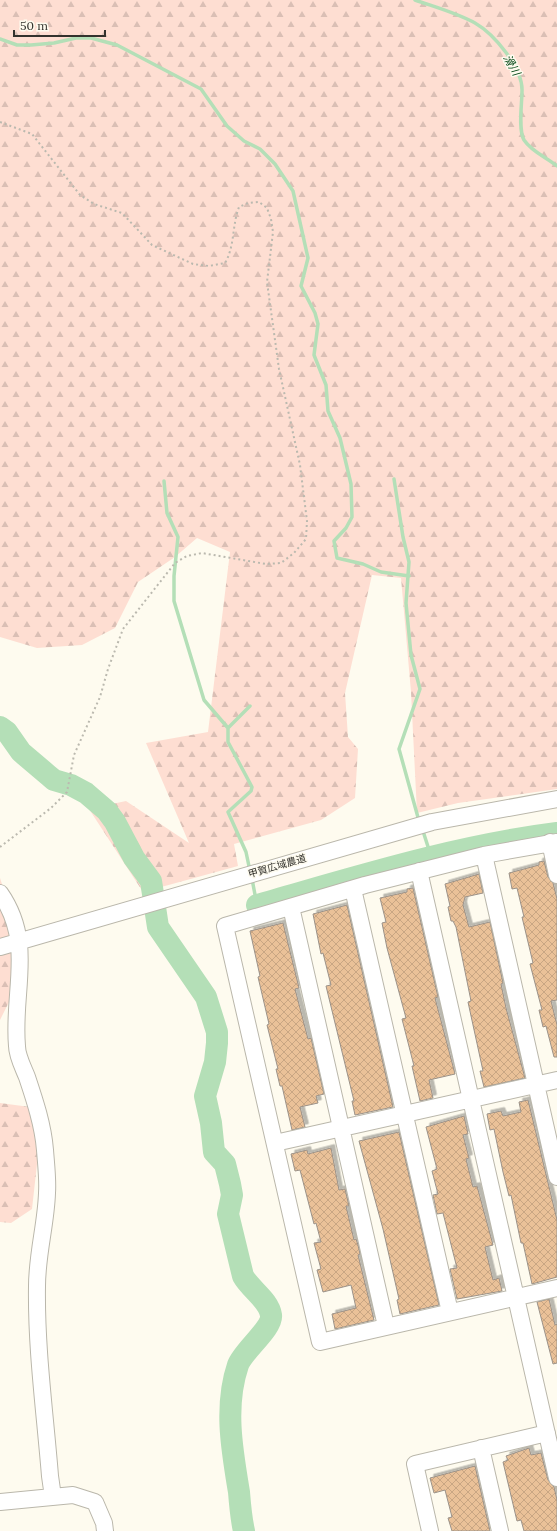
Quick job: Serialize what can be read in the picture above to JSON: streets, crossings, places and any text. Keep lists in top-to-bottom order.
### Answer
{
  "streets": {
    "street": ["甲賀広域農道"]
  },
  "water": ["滑川"],
  "scale_bar": "50 m"
}
